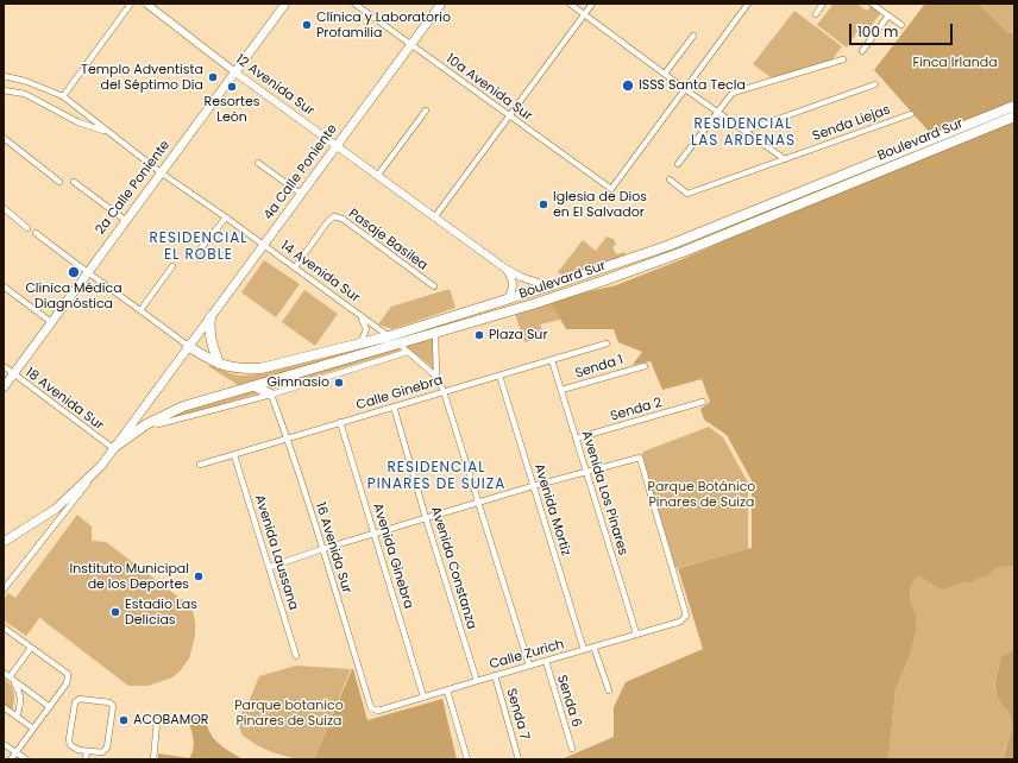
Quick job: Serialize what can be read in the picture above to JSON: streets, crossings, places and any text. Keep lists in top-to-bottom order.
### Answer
{
  "streets": {
    "highway": ["Boulevard Sur"],
    "main road": ["4a Calle Poniente", "2a Calle Poniente"],
    "street": [
      "12 Avenida Sur",
      "10a Avenida Sur",
      "Senda Liejas",
      "Pasaje Basilea",
      "14 Avenida Sur",
      "Senda 1",
      "Calle Ginebra",
      "18 Avenida Sur",
      "Senda 2",
      "Avenida Los Pinares",
      "Avenida Mortiz",
      "16 Avenida Sur",
      "Avenida Laussana",
      "Avenida Ginebra",
      "Avenida Constanza",
      "Calle Zurich",
      "Senda 6",
      "Senda 7"
    ]
  },
  "crossings": [
    ["12 Avenida Sur", "Boulevard Sur"],
    ["12 Avenida Sur", "4a Calle Poniente"],
    ["12 Avenida Sur", "2a Calle Poniente"],
    ["10a Avenida Sur", "4a Calle Poniente"],
    ["Boulevard Sur", "4a Calle Poniente"],
    ["Boulevard Sur", "14 Avenida Sur"],
    ["Boulevard Sur", "18 Avenida Sur"],
    ["4a Calle Poniente", "14 Avenida Sur"],
    ["4a Calle Poniente", "18 Avenida Sur"],
    ["2a Calle Poniente", "14 Avenida Sur"],
    ["2a Calle Poniente", "18 Avenida Sur"],
    ["Pasaje Basilea", "14 Avenida Sur"],
    ["Senda 1", "Avenida Los Pinares"],
    ["Calle Ginebra", "Avenida Los Pinares"],
    ["Calle Ginebra", "Avenida Mortiz"],
    ["Calle Ginebra", "16 Avenida Sur"],
    ["Calle Ginebra", "Avenida Laussana"],
    ["Calle Ginebra", "Avenida Ginebra"],
    ["Calle Ginebra", "Avenida Constanza"],
    ["Senda 2", "Avenida Los Pinares"],
    ["Avenida Los Pinares", "Calle Zurich"],
    ["Avenida Mortiz", "Calle Zurich"],
    ["16 Avenida Sur", "Calle Zurich"],
    ["Avenida Ginebra", "Calle Zurich"],
    ["Avenida Constanza", "Calle Zurich"],
    ["Calle Zurich", "Senda 6"],
    ["Calle Zurich", "Senda 7"]
  ],
  "districts": ["RESIDENCIAL LAS ARDENAS", "RESIDENCIAL EL ROBLE", "RESIDENCIAL PINARES DE SUIZA"],
  "parks": ["Finca Irlanda", "Parque Botánico Pinares de Suiza", "Parque botanico Pinares de Suiza"],
  "places": [
    "Clínica y Laboratorio Profamilia",
    "Templo Adventista del Séptimo Día",
    "ISSS Santa Tecla",
    "Resortes León",
    "Iglesia de Dios en El Salvador",
    "Clínica Médica Diagnóstica",
    "Plaza Sur",
    "Gimnasio",
    "Instituto Municipal de los Deportes",
    "Estadio Las Delicias",
    "ACOBAMOR"
  ],
  "scale_bar": "100 m"
}
